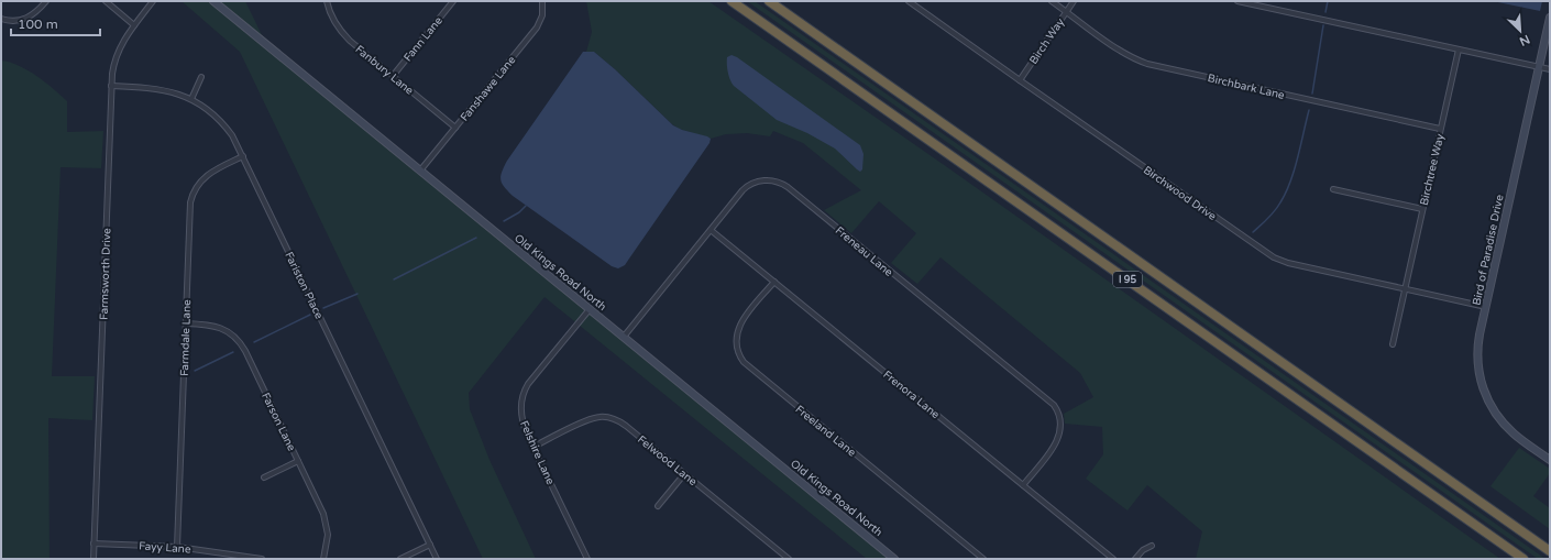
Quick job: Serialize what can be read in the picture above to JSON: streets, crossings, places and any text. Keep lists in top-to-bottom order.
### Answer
{
  "streets": {
    "highway": ["I 95"],
    "street": [
      "Fann Lane",
      "Birch Way",
      "Fanbury Lane",
      "Birchbark Lane",
      "Fanshawe Lane",
      "Birchtree Way",
      "Birchwood Drive",
      "Bird of Paradise Drive",
      "Freneau Lane",
      "Old Kings Road North",
      "Farmsworth Drive",
      "Fariston Place",
      "Farmdale Lane",
      "Frenora Lane",
      "Farson Lane",
      "Freeland Lane",
      "Felshire Lane",
      "Felwood Lane",
      "Fayy Lane"
    ]
  },
  "crossings": [
    ["Fann Lane", "Fanbury Lane"],
    ["Birch Way", "Birchbark Lane"],
    ["Birch Way", "Birchwood Drive"],
    ["Fanbury Lane", "Fanshawe Lane"],
    ["Birchbark Lane", "Birchtree Way"],
    ["Fanshawe Lane", "Old Kings Road North"],
    ["Birchtree Way", "Birchwood Drive"],
    ["Birchwood Drive", "Bird of Paradise Drive"],
    ["Freneau Lane", "Old Kings Road North"],
    ["Freneau Lane", "Frenora Lane"],
    ["Old Kings Road North", "Felshire Lane"],
    ["Farmsworth Drive", "Fariston Place"],
    ["Farmsworth Drive", "Fayy Lane"],
    ["Fariston Place", "Farmdale Lane"],
    ["Farmdale Lane", "Farson Lane"],
    ["Farmdale Lane", "Fayy Lane"],
    ["Frenora Lane", "Freeland Lane"],
    ["Felshire Lane", "Felwood Lane"]
  ],
  "scale_bar": "100 m",
  "north": "bottom right"
}
